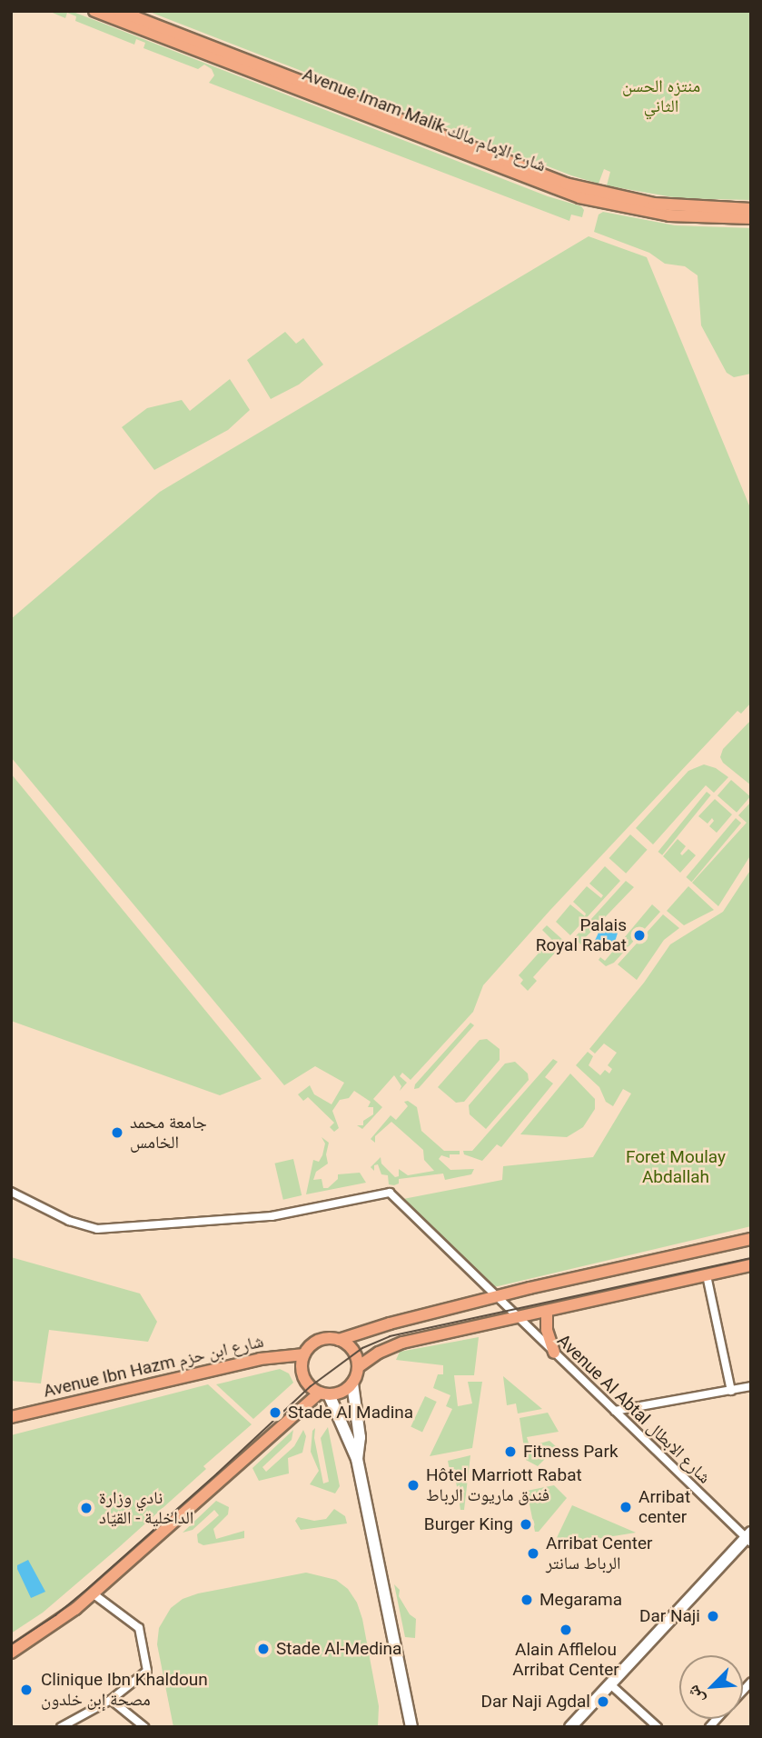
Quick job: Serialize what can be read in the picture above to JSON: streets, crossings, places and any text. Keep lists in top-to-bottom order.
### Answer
{
  "streets": {
    "main road": ["Avenue Imam Malik شارع الإمام مالك", "Avenue Ibn Hazm شارع ابن حزم"],
    "street": ["Avenue Al Abtal شارع الابطال"]
  },
  "parks": ["منتزه الحسن الثاني", "Foret Moulay Abdallah"],
  "places": [
    "Palais Royal Rabat",
    "جامعة محمد الخامس",
    "Stade Al Madina",
    "Fitness Park",
    "Hôtel Marriott Rabat فندق ماريوت الرباط",
    "Arribat center",
    "نادي وزارة الداخلية - القيّاد",
    "Burger King",
    "Arribat Center الرباط سانتر",
    "Megarama",
    "Dar Naji",
    "Alain Afflelou Arribat Center",
    "Stade Al-Medina",
    "Clinique Ibn Khaldoun مصحة إبن خلدون",
    "Dar Naji Agdal"
  ],
  "north": "bottom left"
}
